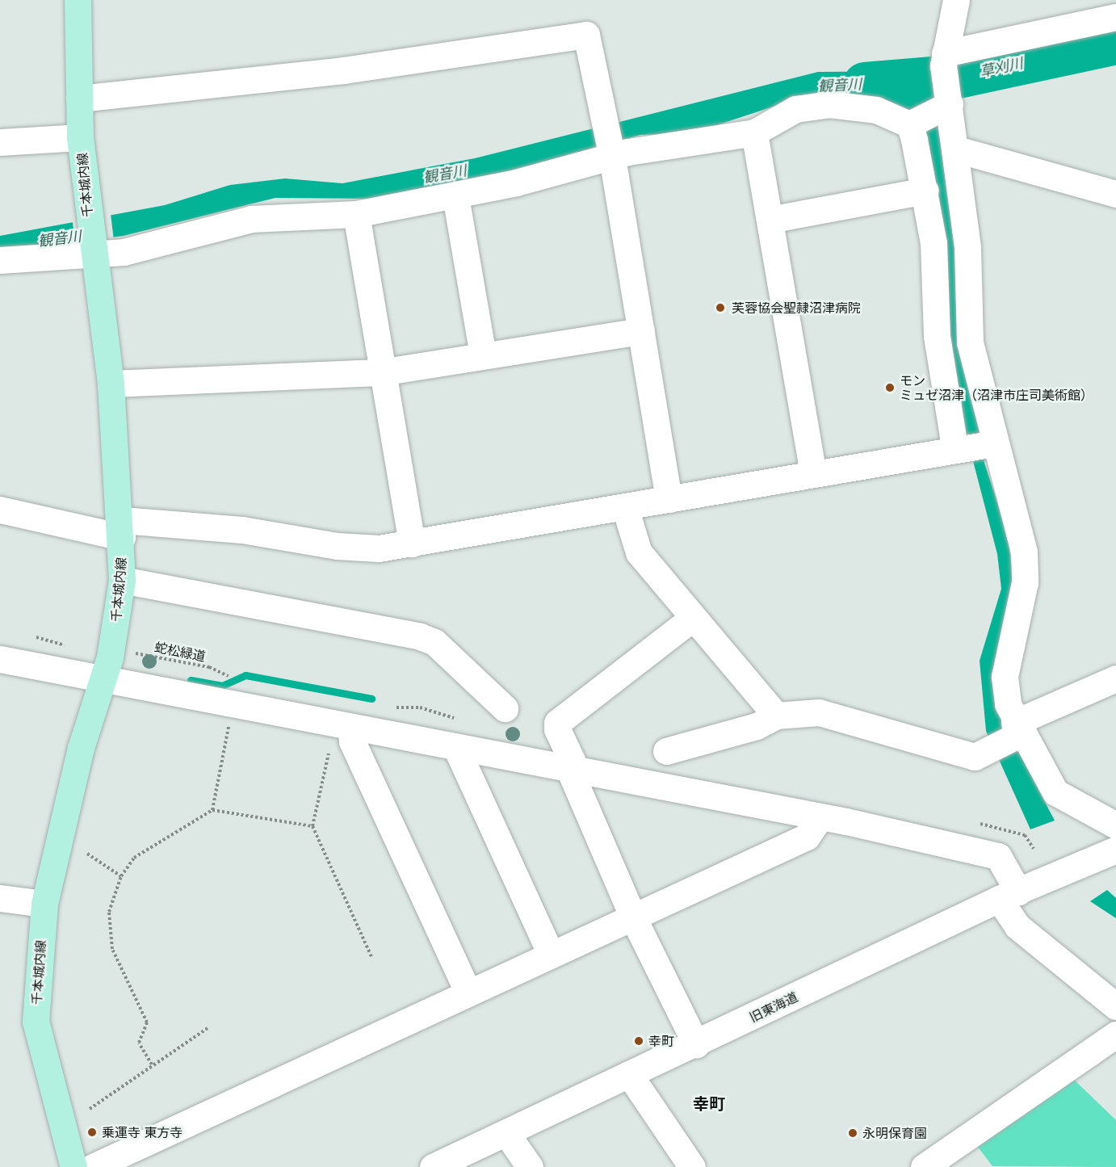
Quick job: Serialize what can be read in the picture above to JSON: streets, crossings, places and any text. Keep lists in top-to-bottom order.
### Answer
{
  "streets": {
    "main road": ["千本城内線"],
    "street": ["旧東海道"],
    "path": ["蛇松緑道"]
  },
  "districts": ["幸町"],
  "water": ["草刈川", "観音川"],
  "places": [
    "芙蓉協会聖隷沼津病院",
    "モン ミュゼ沼津（沼津市庄司美術館）",
    "幸町",
    "乗運寺 東方寺",
    "永明保育園"
  ]
}
